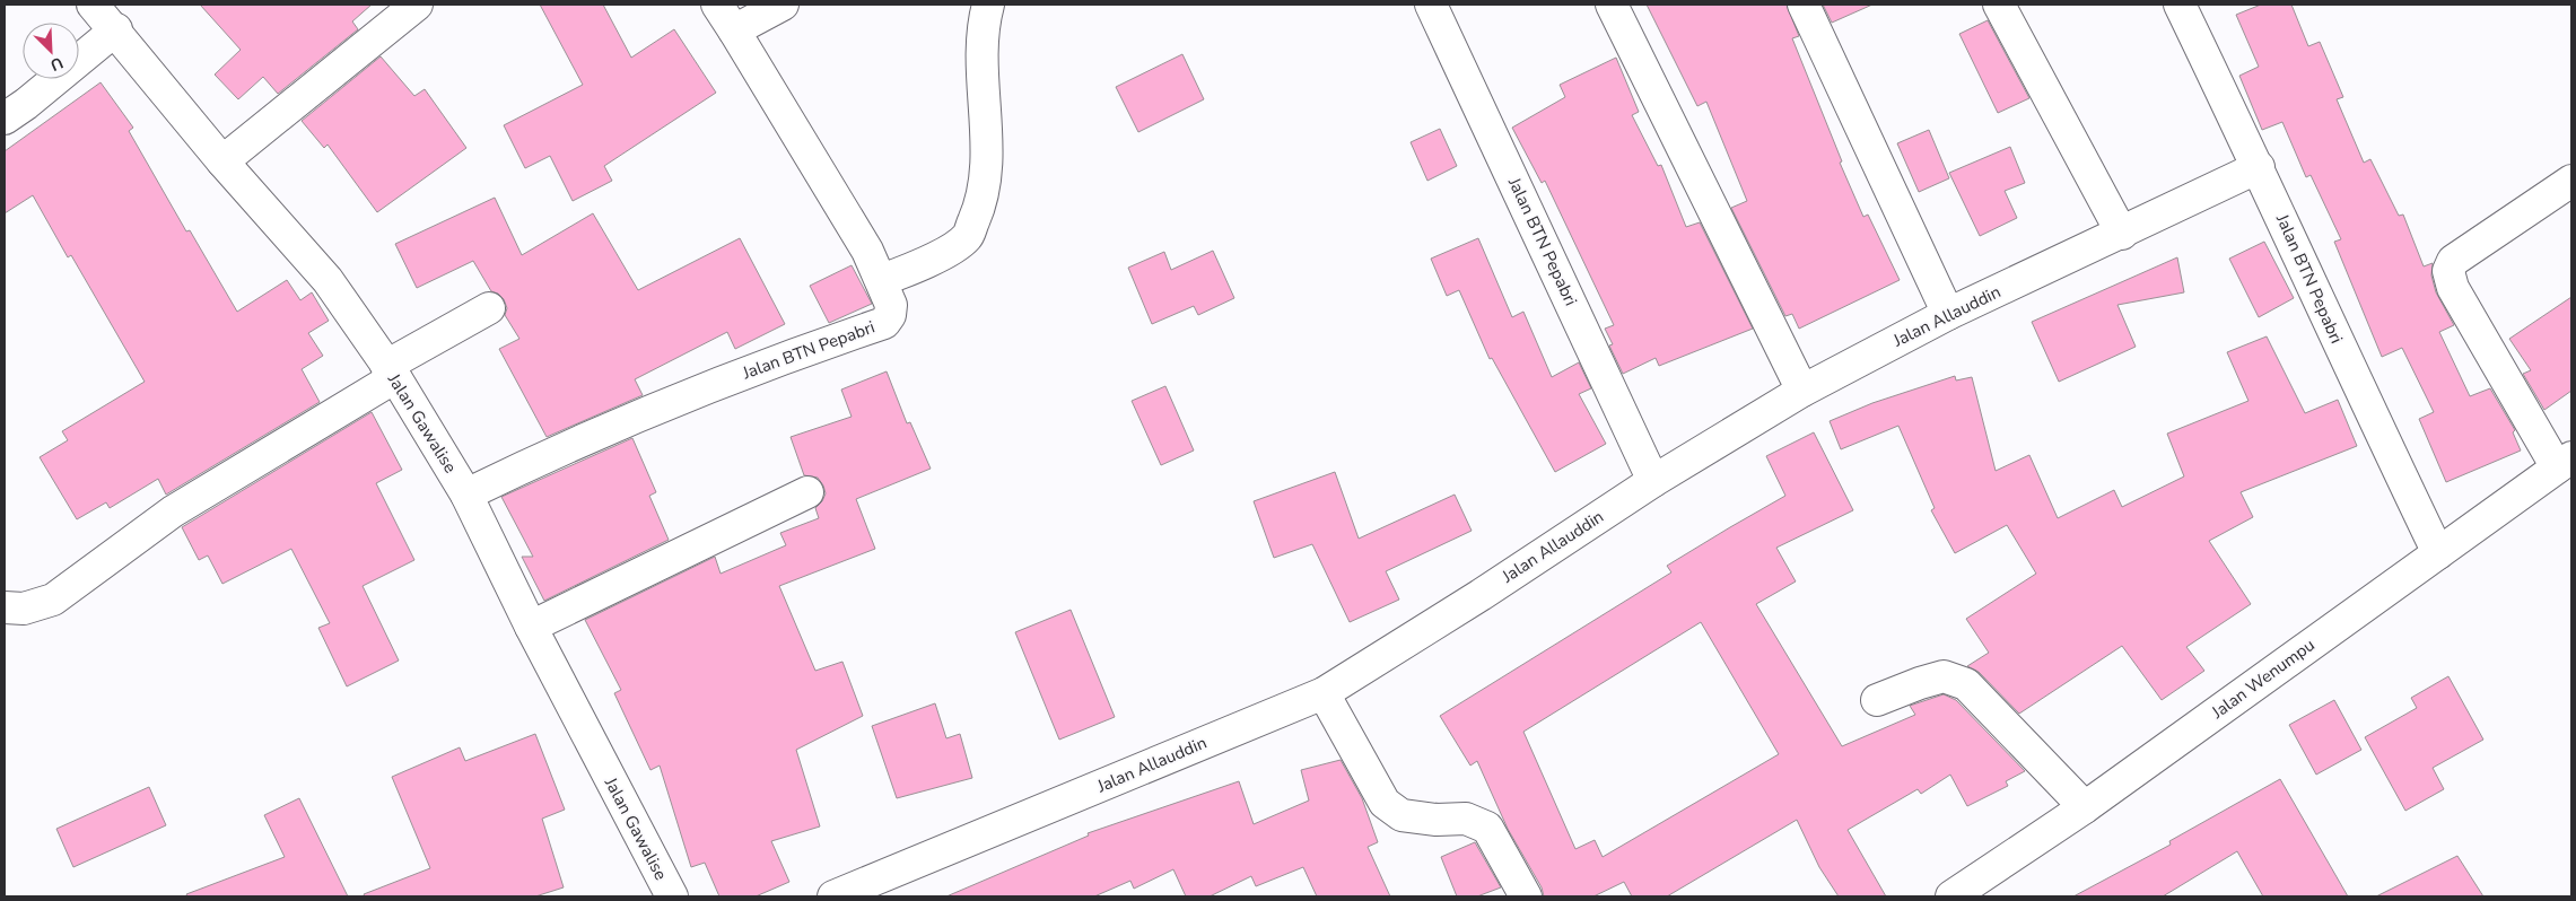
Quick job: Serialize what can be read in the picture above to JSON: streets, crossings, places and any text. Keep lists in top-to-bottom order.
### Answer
{
  "streets": {
    "street": [
      "Jalan BTN Pepabri",
      "Jalan Allauddin",
      "Jalan Gawalise",
      "Jalan Wenumpu"
    ]
  },
  "crossings": [
    ["Jalan BTN Pepabri", "Jalan Allauddin"],
    ["Jalan BTN Pepabri", "Jalan Gawalise"],
    ["Jalan BTN Pepabri", "Jalan Wenumpu"]
  ],
  "north": "bottom right"
}
